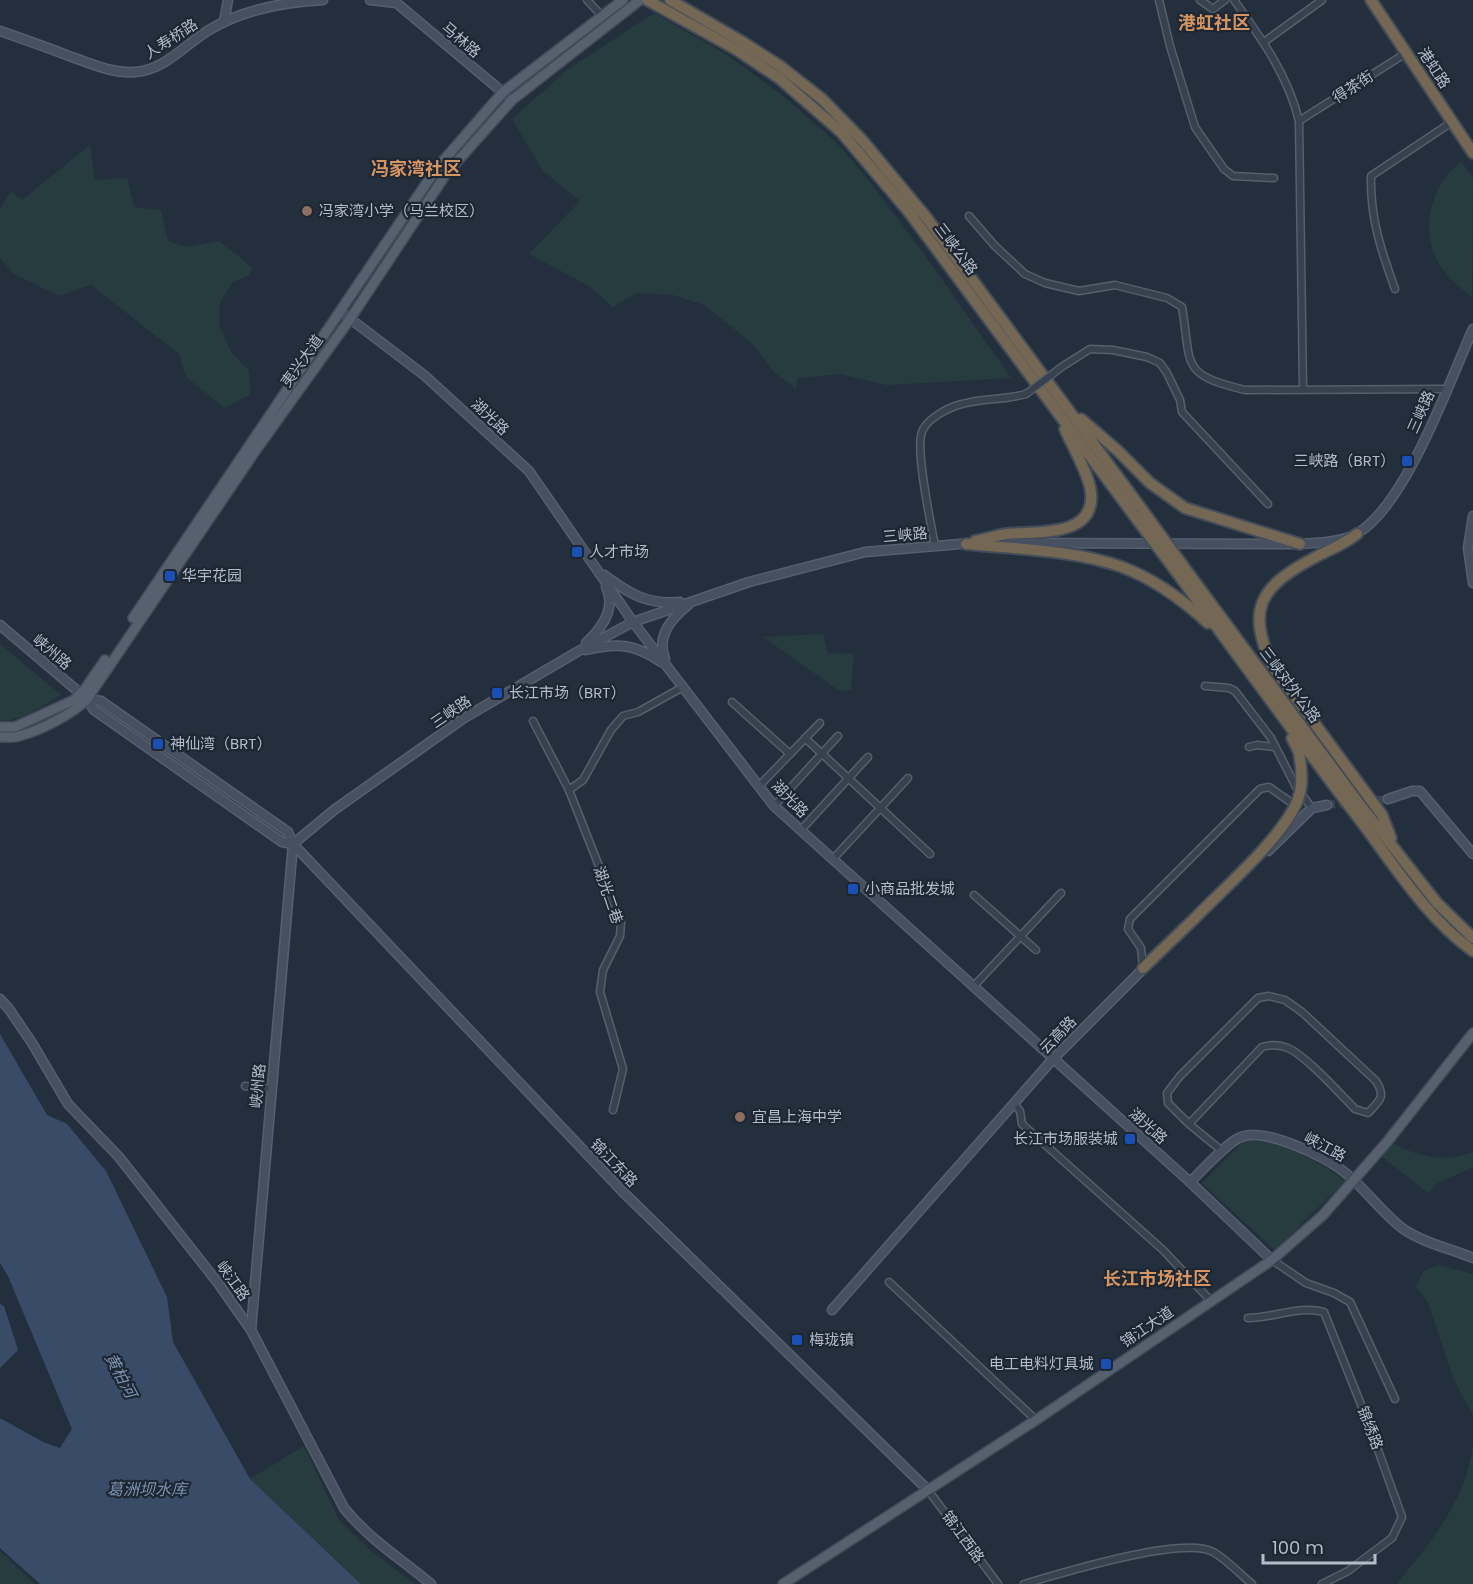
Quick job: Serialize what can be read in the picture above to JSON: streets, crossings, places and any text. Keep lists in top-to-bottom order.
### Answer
{
  "streets": {
    "highway": ["港虹路", "三峡公路", "三峡对外公路"],
    "main road": [
      "人寿桥路",
      "马林路",
      "夷兴大道",
      "三峡路",
      "湖光路",
      "峡州路",
      "云高路",
      "峡江路",
      "锦江东路",
      "锦江大道"
    ],
    "street": [
      "得茶街",
      "湖光二巷",
      "锦绣路",
      "锦江西路"
    ]
  },
  "crossings": [
    ["马林路", "夷兴大道"],
    ["港虹路", "得茶街"],
    ["三峡公路", "三峡对外公路"],
    ["夷兴大道", "湖光路"],
    ["夷兴大道", "峡州路"],
    ["三峡路", "湖光路"],
    ["三峡路", "峡州路"],
    ["三峡路", "锦江东路"],
    ["湖光路", "云高路"],
    ["湖光路", "峡江路"],
    ["湖光路", "锦江大道"],
    ["峡州路", "峡江路"],
    ["峡州路", "锦江东路"],
    ["锦江东路", "锦江大道"],
    ["锦江东路", "锦江西路"],
    ["锦江大道", "锦江西路"]
  ],
  "districts": ["港虹社区", "冯家湾社区", "长江市场社区"],
  "water": ["黄柏河", "葛洲坝水库"],
  "places": {
    "other": ["冯家湾小学（马兰校区）", "宜昌上海中学"],
    "transit": [
      "三峡路（BRT）",
      "人才市场",
      "华宇花园",
      "长江市场（BRT）",
      "神仙湾（BRT）",
      "小商品批发城",
      "长江市场服装城",
      "梅珑镇",
      "电工电料灯具城"
    ]
  },
  "scale_bar": "100 m"
}
